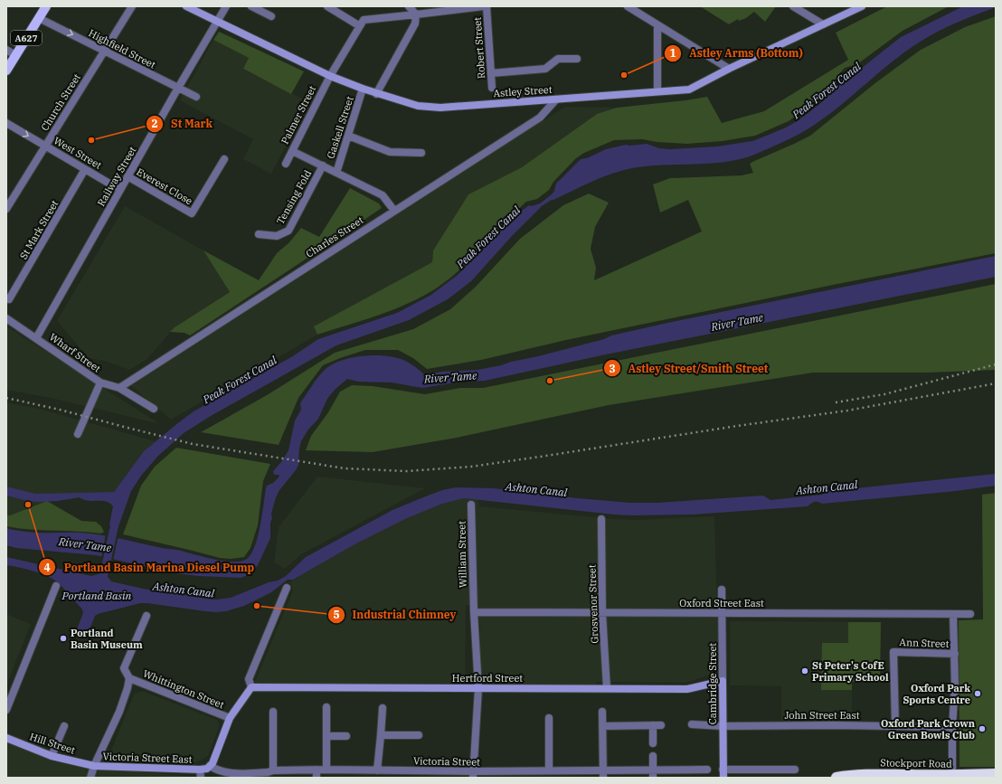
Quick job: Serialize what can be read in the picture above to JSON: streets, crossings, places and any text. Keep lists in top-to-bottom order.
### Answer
{
  "streets": {
    "highway": ["Stockport Road"],
    "main road": ["A627"],
    "street": [
      "Robert Street",
      "Highfield Street",
      "Astley Street",
      "Church Street",
      "Palmer Street",
      "Gaskell Street",
      "West Street",
      "Railway Street",
      "Everest Close",
      "Tensing Fold",
      "St Mark Street",
      "Charles Street",
      "Wharf Street",
      "William Street",
      "Oxford Street East",
      "Grosvenor Street",
      "Ann Street",
      "Hertford Street",
      "Cambridge Street",
      "Whittington Street",
      "John Street East",
      "Hill Street",
      "Victoria Street East",
      "Victoria Street"
    ]
  },
  "crossings": [
    ["A627", "Highfield Street"],
    ["Highfield Street", "Church Street"],
    ["Highfield Street", "Railway Street"],
    ["Astley Street", "Palmer Street"],
    ["Astley Street", "Gaskell Street"],
    ["Astley Street", "Railway Street"],
    ["Astley Street", "Charles Street"],
    ["Church Street", "West Street"],
    ["West Street", "Railway Street"],
    ["West Street", "St Mark Street"],
    ["Railway Street", "Everest Close"],
    ["Railway Street", "Wharf Street"],
    ["Charles Street", "Wharf Street"],
    ["William Street", "Oxford Street East"],
    ["William Street", "Hertford Street"],
    ["William Street", "Victoria Street"],
    ["Oxford Street East", "Grosvenor Street"],
    ["Oxford Street East", "Cambridge Street"],
    ["Grosvenor Street", "Hertford Street"],
    ["Ann Street", "John Street East"],
    ["Hertford Street", "Cambridge Street"],
    ["Cambridge Street", "John Street East"],
    ["Hill Street", "Victoria Street East"]
  ],
  "one_way": ["Highfield Street"],
  "water": [
    "Peak Forest Canal",
    "River Tame",
    "Ashton Canal",
    "Portland Basin"
  ],
  "places": [
    "Astley Arms (Bottom)",
    "St Mark",
    "Astley Street/Smith Street",
    "Portland Basin Marina Diesel Pump",
    "Industrial Chimney",
    "Portland Basin Museum",
    "St Peter's CofE Primary School",
    "Oxford Park Sports Centre",
    "Oxford Park Crown Green Bowls Club"
  ]
}
